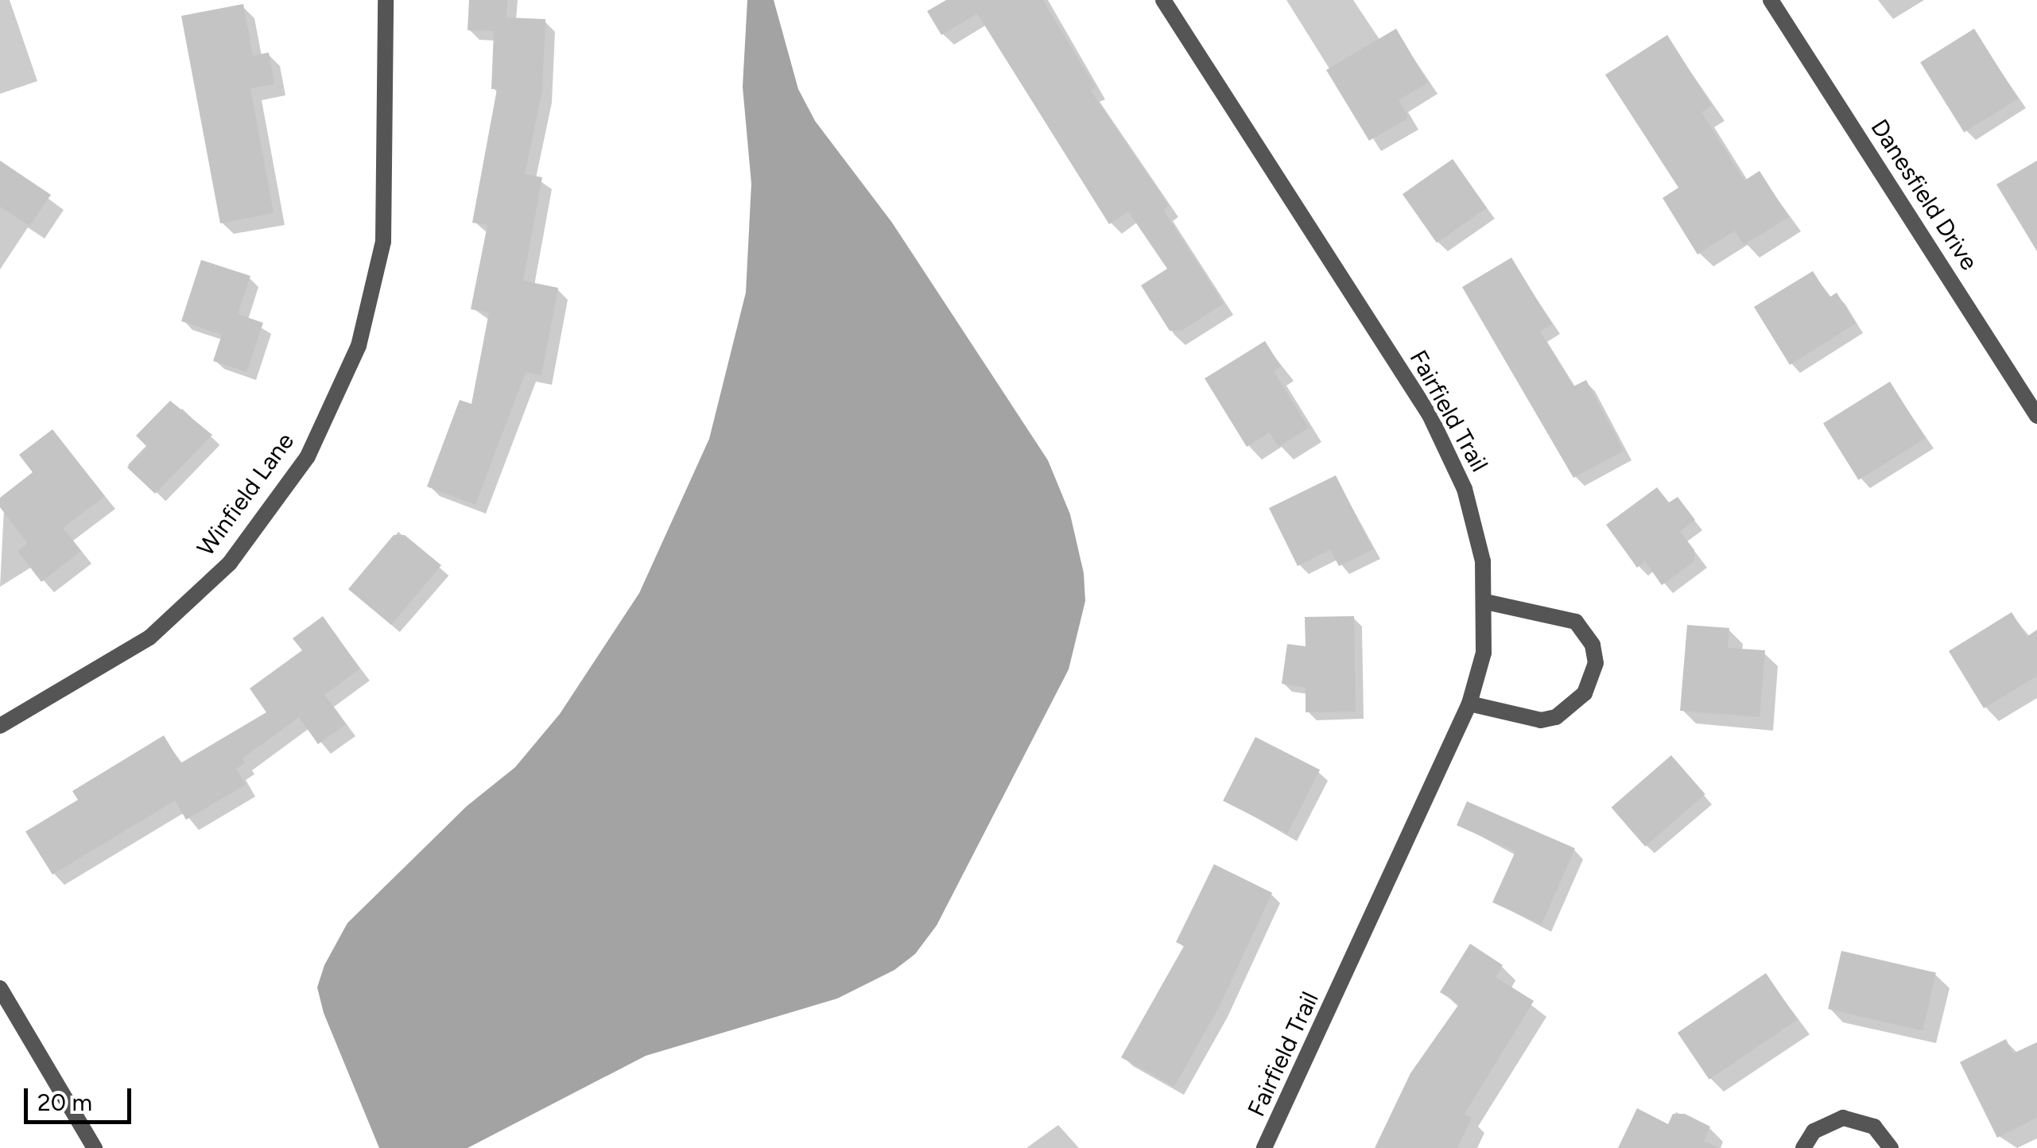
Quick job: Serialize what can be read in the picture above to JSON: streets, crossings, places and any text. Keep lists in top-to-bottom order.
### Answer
{
  "streets": {
    "street": ["Danesfield Drive", "Fairfield Trail", "Winfield Lane"]
  },
  "scale_bar": "20 m"
}
